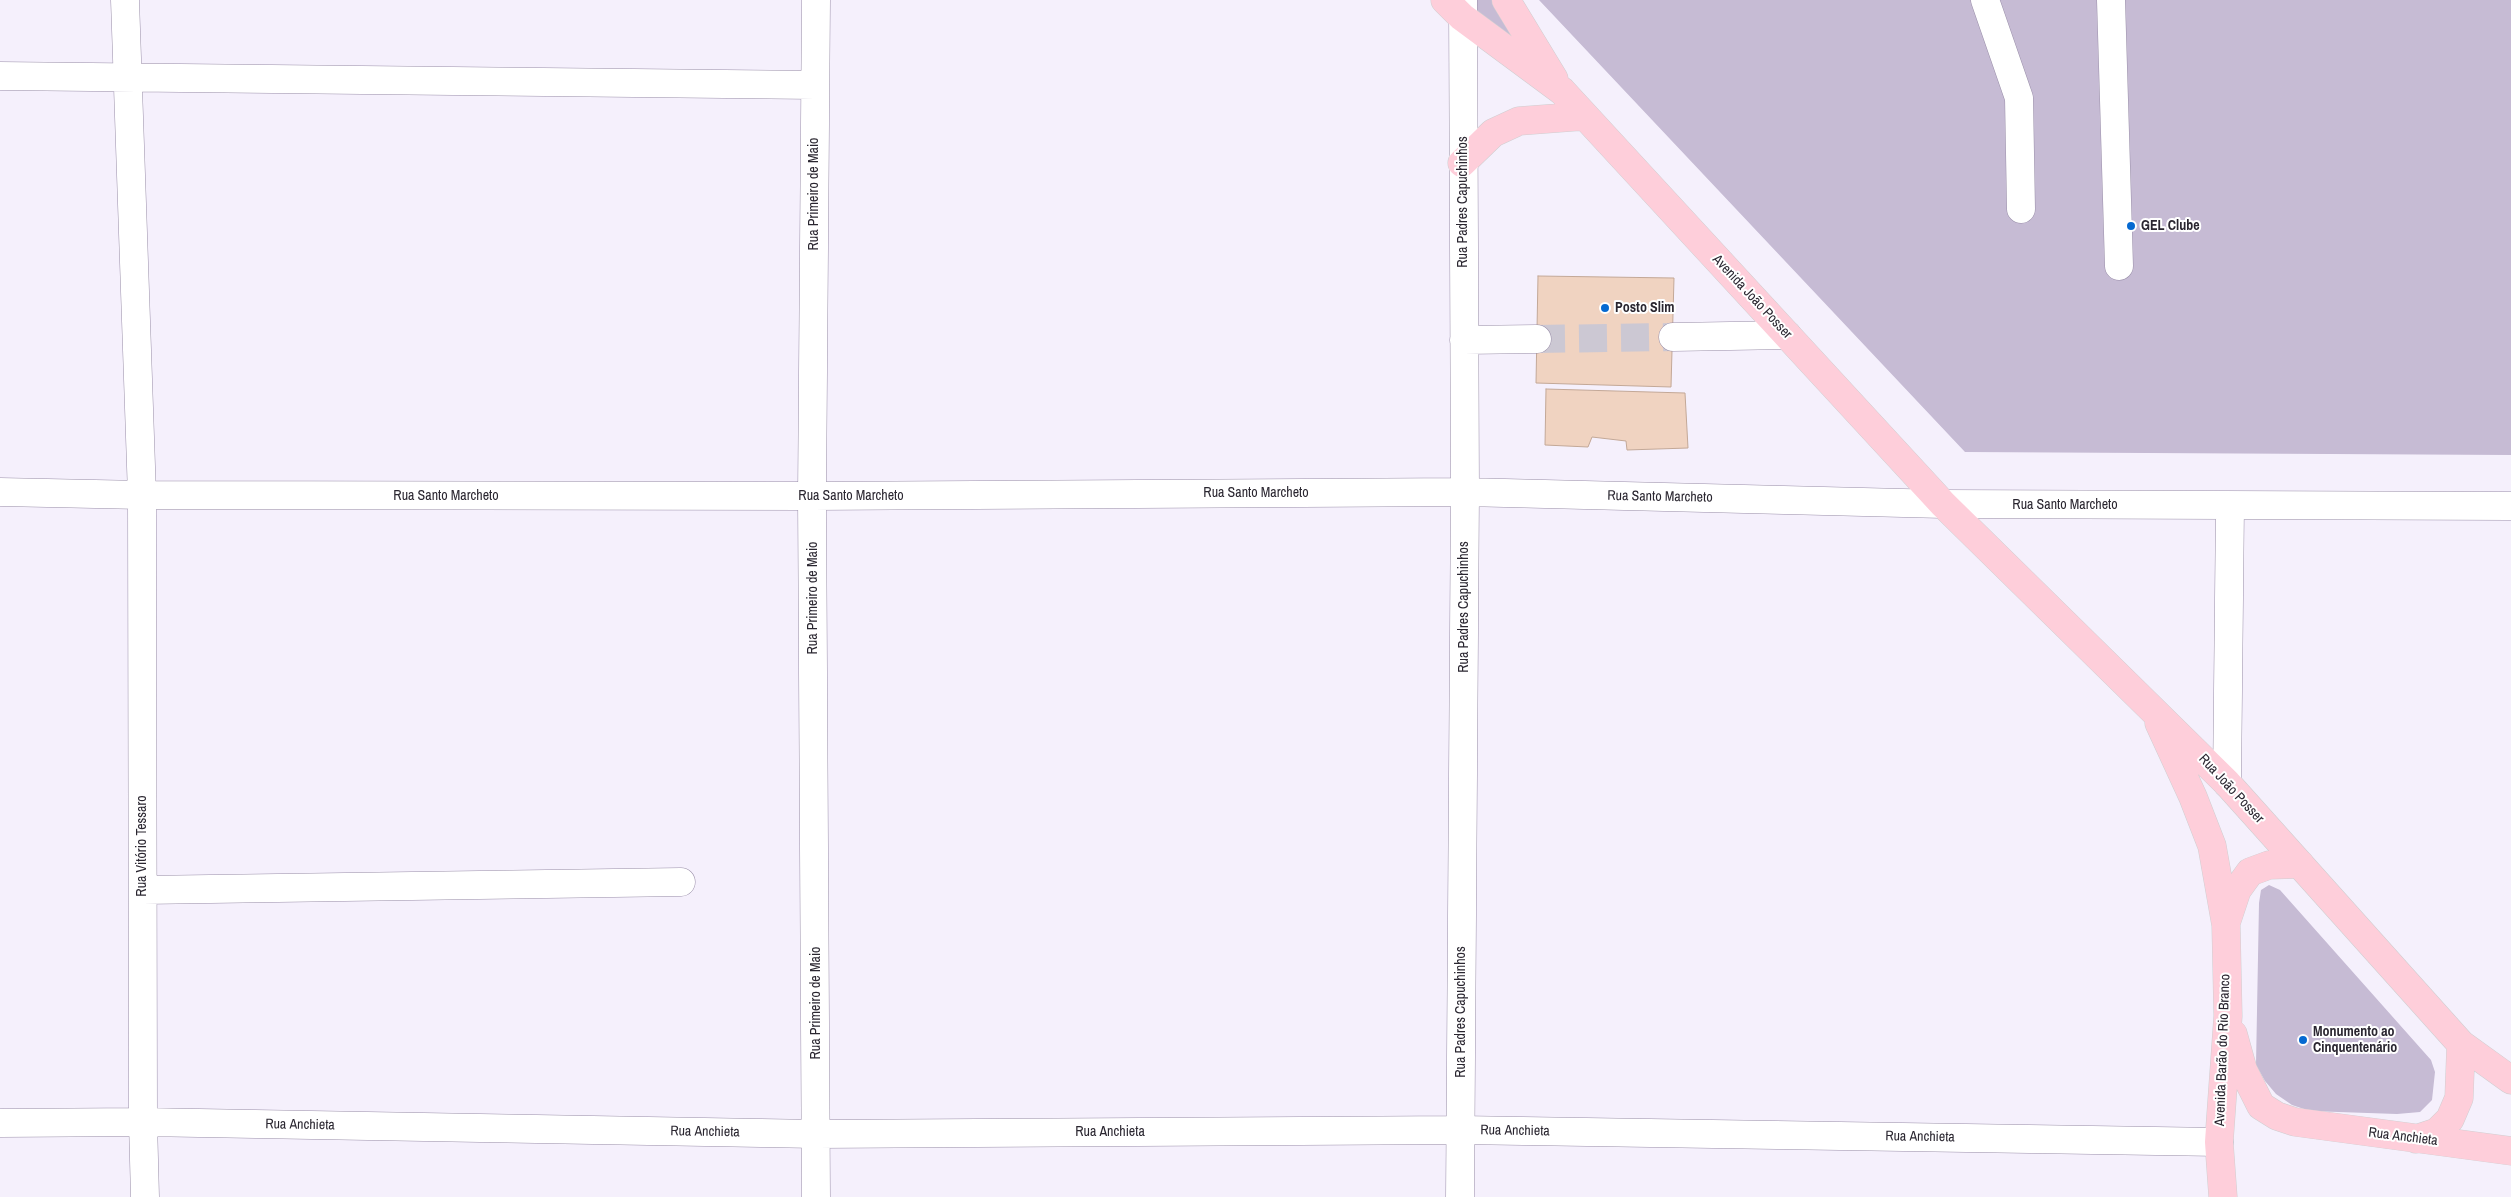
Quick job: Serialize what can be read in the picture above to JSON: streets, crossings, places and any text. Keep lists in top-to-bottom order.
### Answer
{
  "streets": {
    "main road": [
      "Avenida João Posser",
      "Rua João Posser",
      "Avenida Barão do Rio Branco",
      "Rua Anchieta"
    ],
    "street": [
      "Rua Primeiro de Maio",
      "Rua Padres Capuchinhos",
      "Rua Santo Marcheto",
      "Rua Vitório Tessaro"
    ]
  },
  "crossings": [
    ["Rua Primeiro de Maio", "Rua Santo Marcheto"],
    ["Rua Primeiro de Maio", "Rua Anchieta"],
    ["Rua Padres Capuchinhos", "Avenida João Posser"],
    ["Rua Padres Capuchinhos", "Rua Santo Marcheto"],
    ["Rua Padres Capuchinhos", "Rua Anchieta"],
    ["Avenida João Posser", "Rua Santo Marcheto"],
    ["Avenida João Posser", "Rua João Posser"],
    ["Rua Santo Marcheto", "Rua João Posser"],
    ["Rua Santo Marcheto", "Rua Vitório Tessaro"],
    ["Rua João Posser", "Avenida Barão do Rio Branco"],
    ["Rua Vitório Tessaro", "Rua Anchieta"],
    ["Avenida Barão do Rio Branco", "Rua Anchieta"]
  ],
  "places": ["GEL Clube", "Posto Slim", "Monumento ao Cinquentenário"]
}
